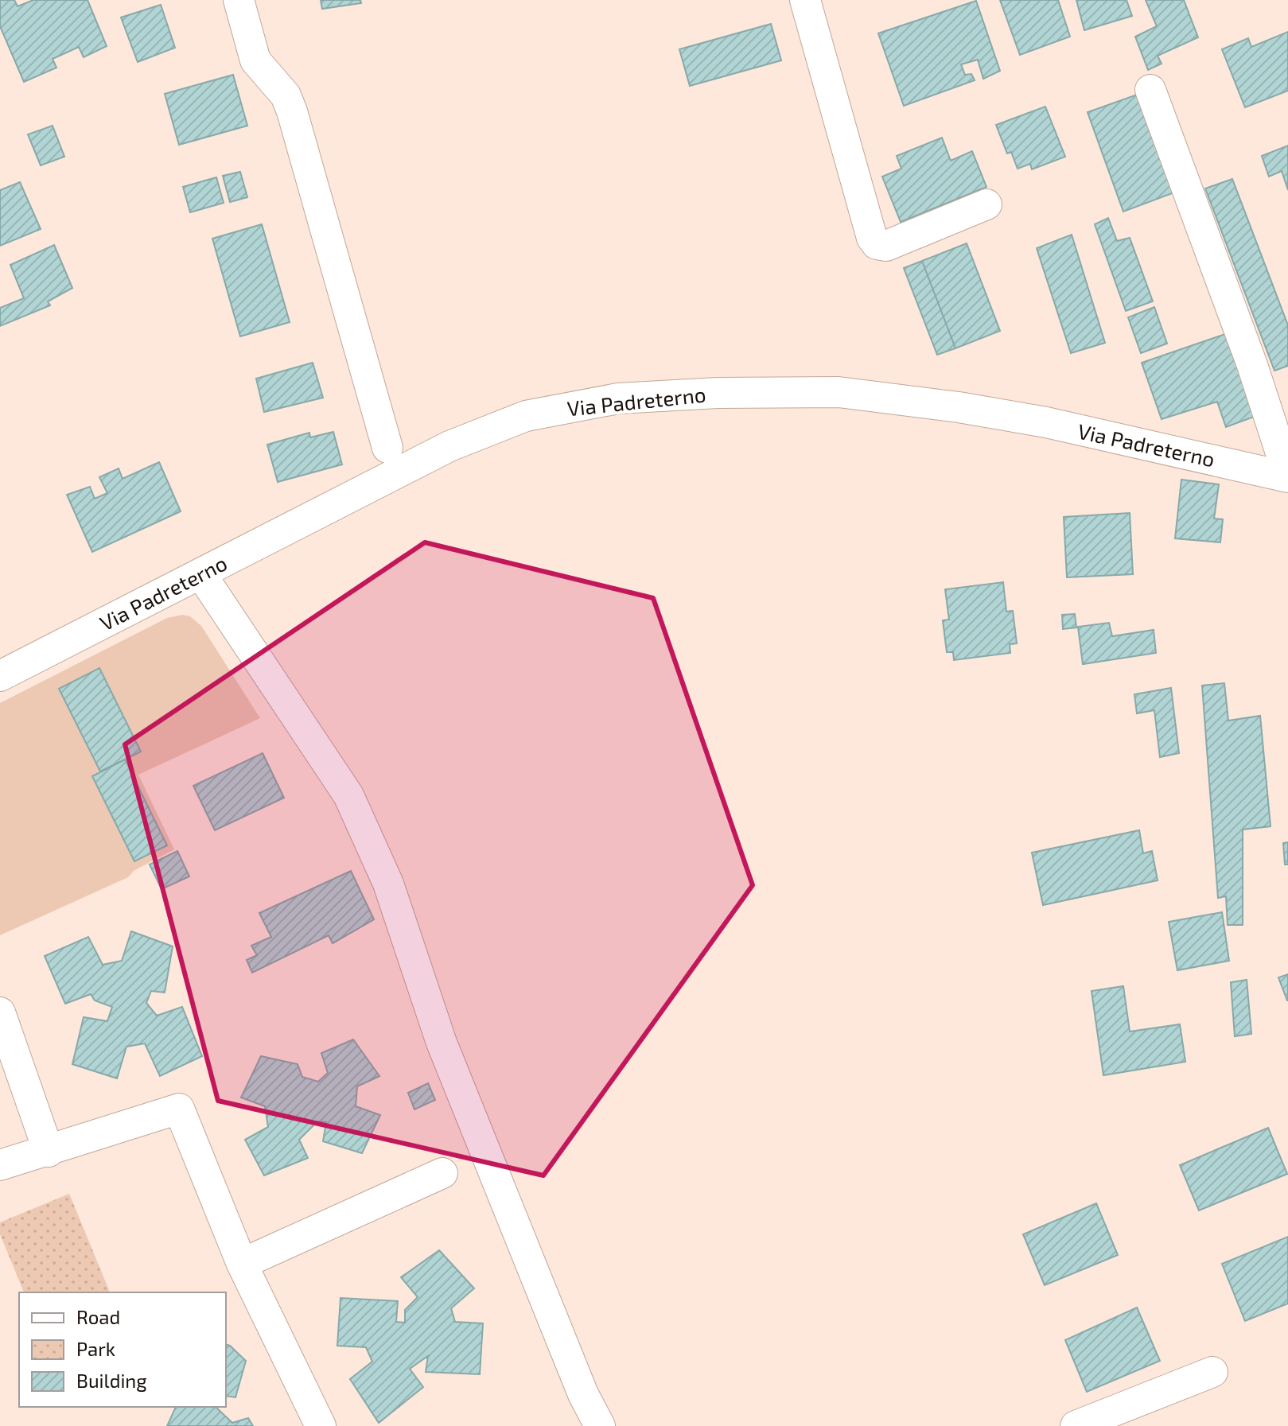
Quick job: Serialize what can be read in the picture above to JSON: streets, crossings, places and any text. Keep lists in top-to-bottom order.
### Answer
{
  "streets": {
    "street": ["Via Padreterno"]
  },
  "legend": ["Road", "Park", "Building"]
}
